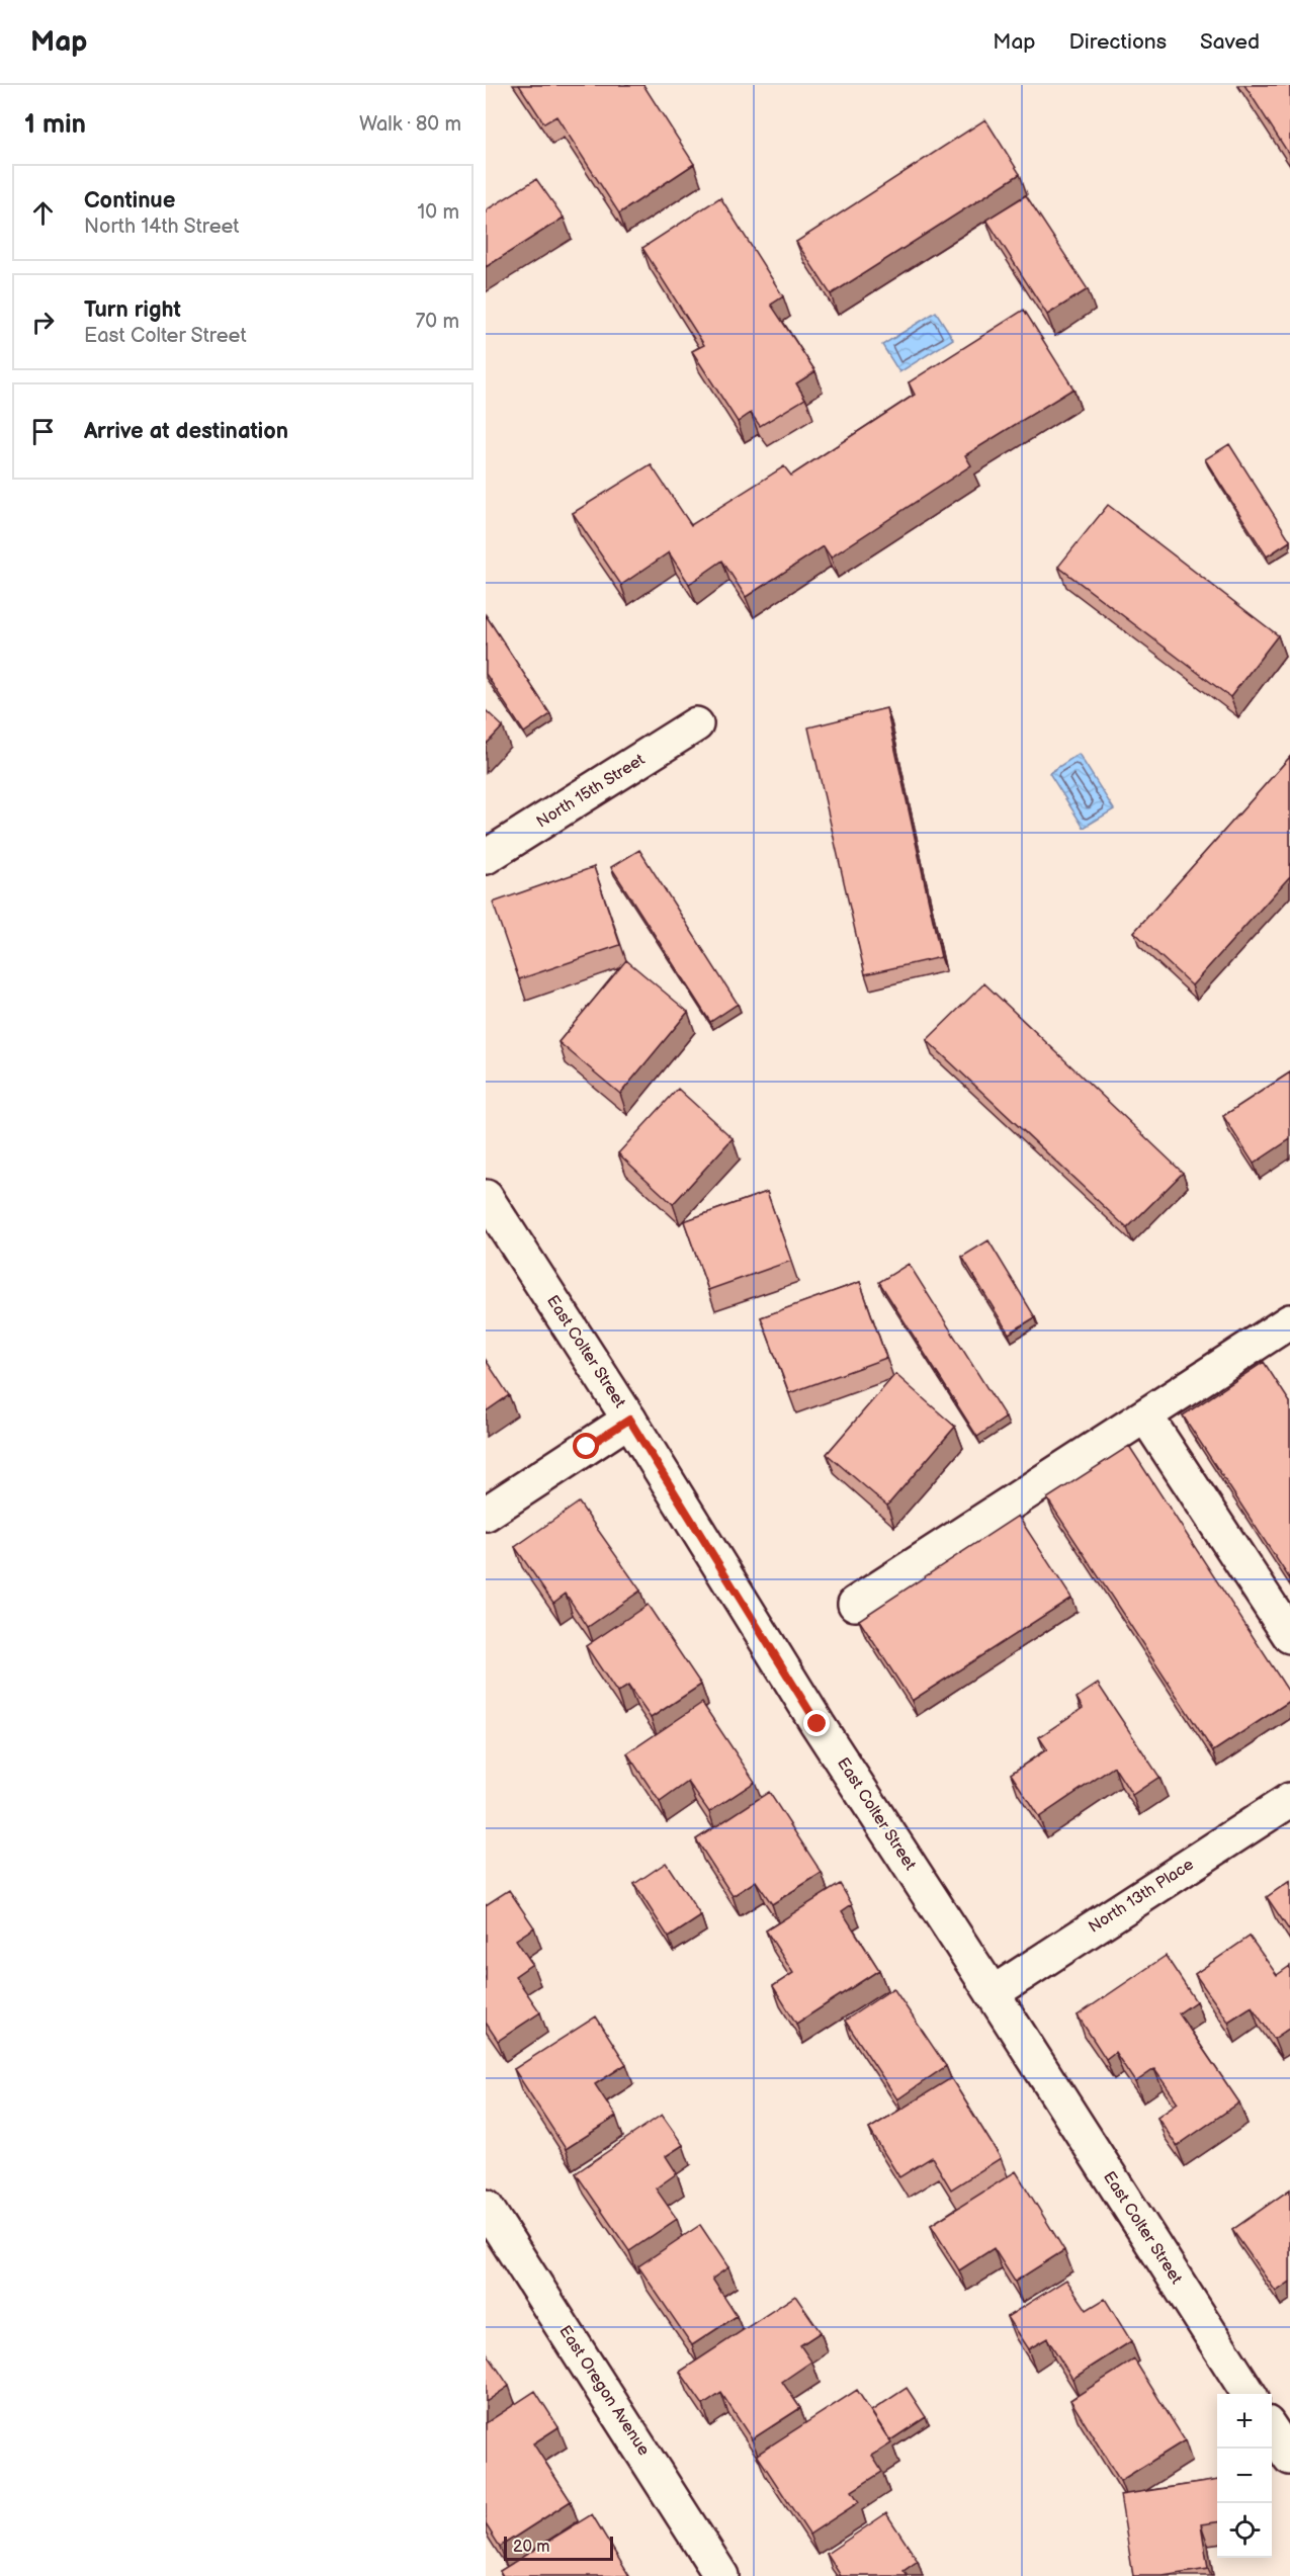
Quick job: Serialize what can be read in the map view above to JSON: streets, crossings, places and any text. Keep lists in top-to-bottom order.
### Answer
{
  "streets": {
    "street": [
      "North 15th Street",
      "East Colter Street",
      "North 13th Place",
      "East Oregon Avenue"
    ]
  },
  "crossings": [
    ["East Colter Street", "North 13th Place"]
  ],
  "scale_bar": "20 m",
  "page": {
    "header": "Map",
    "nav": ["Map", "Directions", "Saved"],
    "heading": ["1 min", "Walk · 80 m"],
    "list": [
      ["Continue", "North 14th Street", "10 m"],
      ["Turn right", "East Colter Street", "70 m"],
      "Arrive at destination"
    ],
    "map_buttons": ["+", "−"],
    "scale": "20 m"
  }
}
